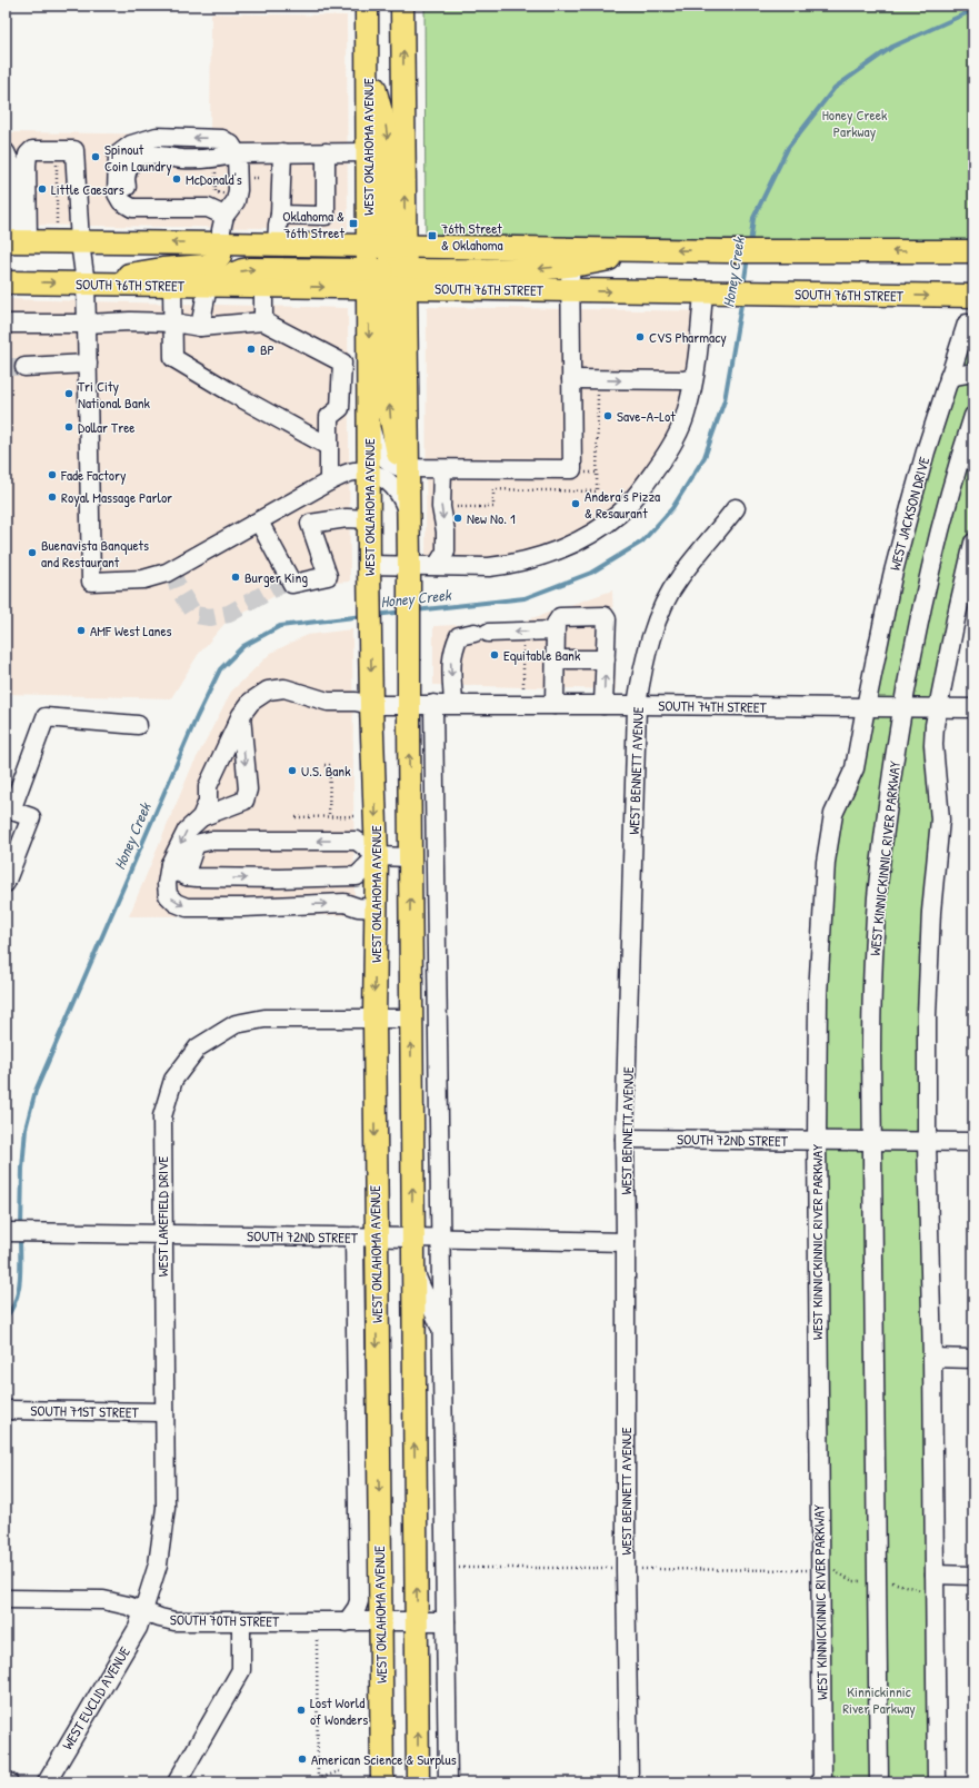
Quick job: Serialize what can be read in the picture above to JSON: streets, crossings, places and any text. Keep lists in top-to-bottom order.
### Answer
{
  "streets": {
    "main road": ["WEST OKLAHOMA AVENUE", "SOUTH 76TH STREET"],
    "street": [
      "WEST JACKSON DRIVE",
      "SOUTH 74TH STREET",
      "WEST BENNETT AVENUE",
      "WEST KINNICKINNIC RIVER PARKWAY",
      "SOUTH 72ND STREET",
      "WEST LAKEFIELD DRIVE",
      "SOUTH 71ST STREET",
      "SOUTH 70TH STREET",
      "WEST EUCLID AVENUE"
    ]
  },
  "crossings": [
    ["WEST OKLAHOMA AVENUE", "SOUTH 76TH STREET"],
    ["WEST OKLAHOMA AVENUE", "SOUTH 74TH STREET"],
    ["WEST OKLAHOMA AVENUE", "SOUTH 72ND STREET"],
    ["WEST OKLAHOMA AVENUE", "WEST LAKEFIELD DRIVE"],
    ["WEST OKLAHOMA AVENUE", "SOUTH 70TH STREET"],
    ["WEST JACKSON DRIVE", "SOUTH 74TH STREET"],
    ["WEST JACKSON DRIVE", "WEST KINNICKINNIC RIVER PARKWAY"],
    ["SOUTH 74TH STREET", "WEST BENNETT AVENUE"],
    ["SOUTH 74TH STREET", "WEST KINNICKINNIC RIVER PARKWAY"],
    ["WEST BENNETT AVENUE", "SOUTH 72ND STREET"],
    ["WEST KINNICKINNIC RIVER PARKWAY", "SOUTH 72ND STREET"],
    ["SOUTH 72ND STREET", "WEST LAKEFIELD DRIVE"],
    ["WEST LAKEFIELD DRIVE", "SOUTH 71ST STREET"],
    ["WEST LAKEFIELD DRIVE", "SOUTH 70TH STREET"],
    ["WEST LAKEFIELD DRIVE", "WEST EUCLID AVENUE"],
    ["SOUTH 70TH STREET", "WEST EUCLID AVENUE"]
  ],
  "water": ["Honey Creek"],
  "parks": ["Honey Creek Parkway", "Kinnickinnic River Parkway"],
  "places": {
    "other": [
      "Spinout Coin Laundry",
      "McDonald's",
      "Little Caesars",
      "CVS Pharmacy",
      "BP",
      "Tri City National Bank",
      "Save-A-Lot",
      "Dollar Tree",
      "Fade Factory",
      "Royal Massage Parlor",
      "Andera's Pizza & Resaurant",
      "New No. 1",
      "Buenavista Banquets and Restaurant",
      "Burger King",
      "AMF West Lanes",
      "Equitable Bank",
      "U.S. Bank",
      "Lost World of Wonders",
      "American Science & Surplus"
    ],
    "transit": ["Oklahoma & 76th Street", "76th Street & Oklahoma"]
  }
}
